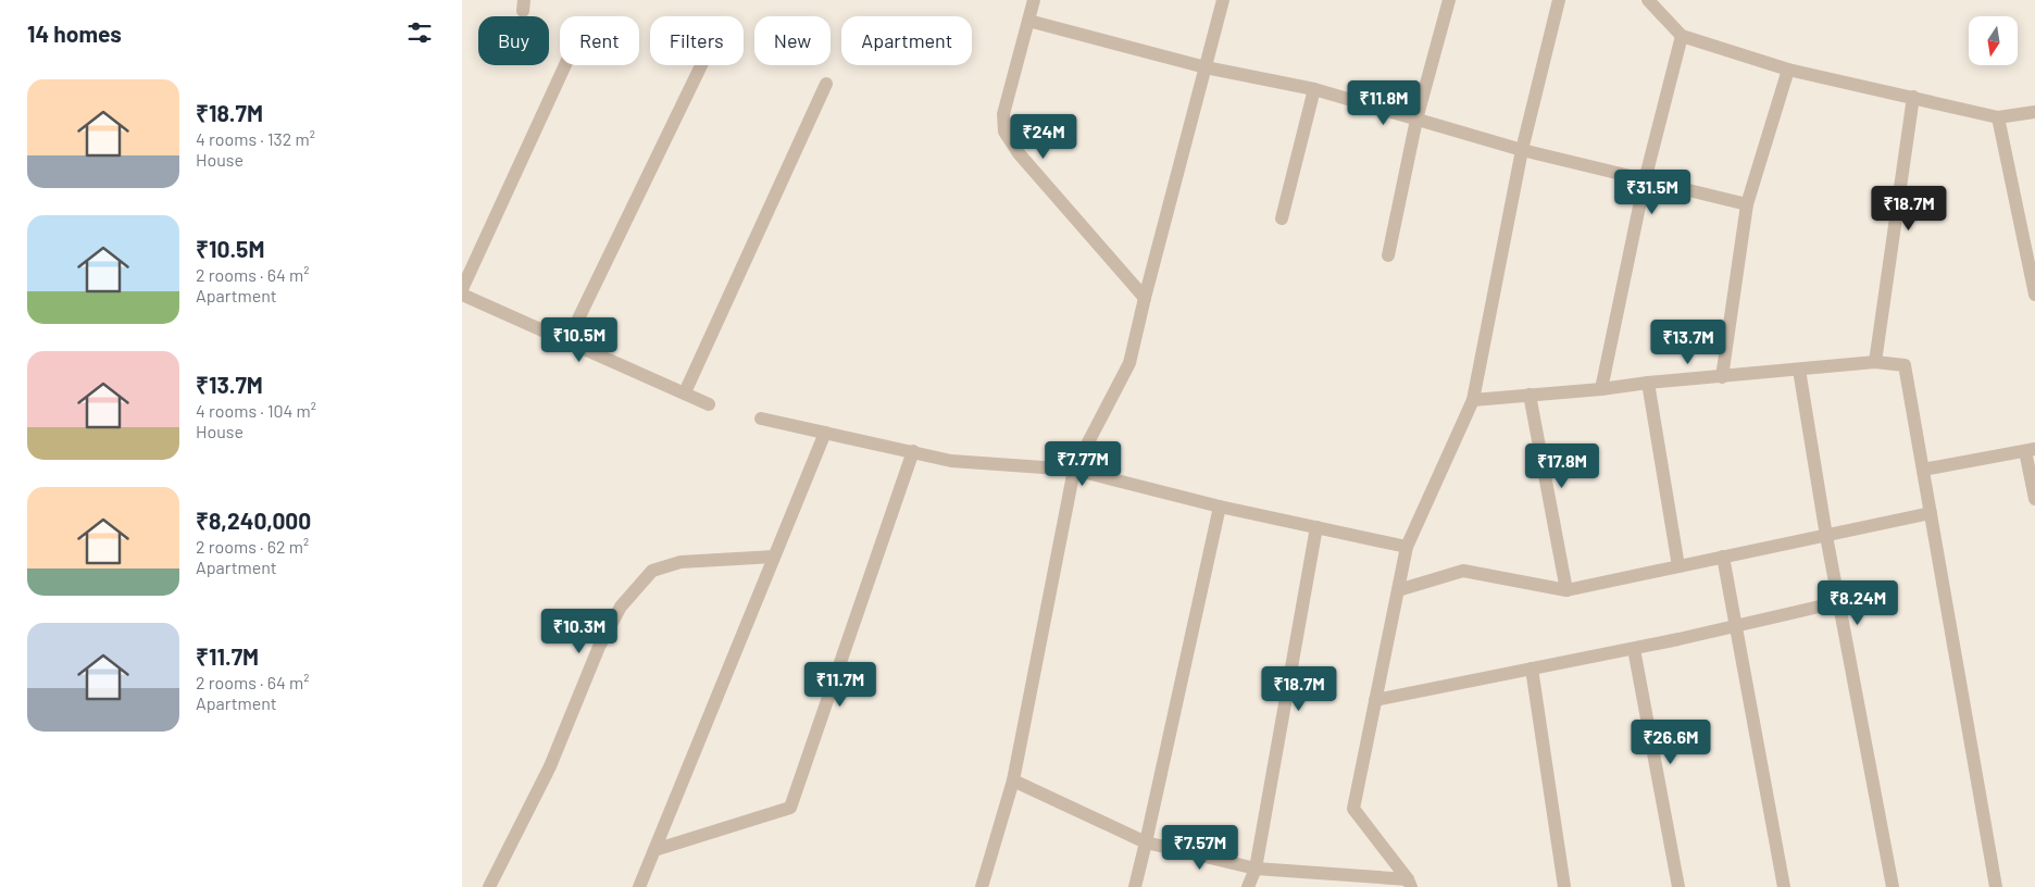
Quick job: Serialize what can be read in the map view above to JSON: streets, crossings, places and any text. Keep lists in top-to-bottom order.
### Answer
{
  "north": "bottom",
  "page": {
    "heading": "14 homes",
    "chip": [
      "Buy",
      "Rent",
      "Filters",
      "New",
      "Apartment"
    ],
    "list": [
      {
        "name": "₹18.7M",
        "note": "4 rooms · 132 m² · House"
      },
      {
        "name": "₹10.5M",
        "note": "2 rooms · 64 m² · Apartment"
      },
      {
        "name": "₹13.7M",
        "note": "4 rooms · 104 m² · House"
      },
      {
        "name": "₹8,240,000",
        "note": "2 rooms · 62 m² · Apartment"
      },
      {
        "name": "₹11.7M",
        "note": "2 rooms · 64 m² · Apartment"
      }
    ],
    "price": [
      "₹11.8M",
      "₹24M",
      "₹31.5M",
      "₹18.7M",
      "₹10.5M",
      "₹13.7M",
      "₹7.77M",
      "₹17.8M",
      "₹8.24M",
      "₹10.3M",
      "₹11.7M",
      "₹18.7M",
      "₹26.6M",
      "₹7.57M"
    ]
  }
}
